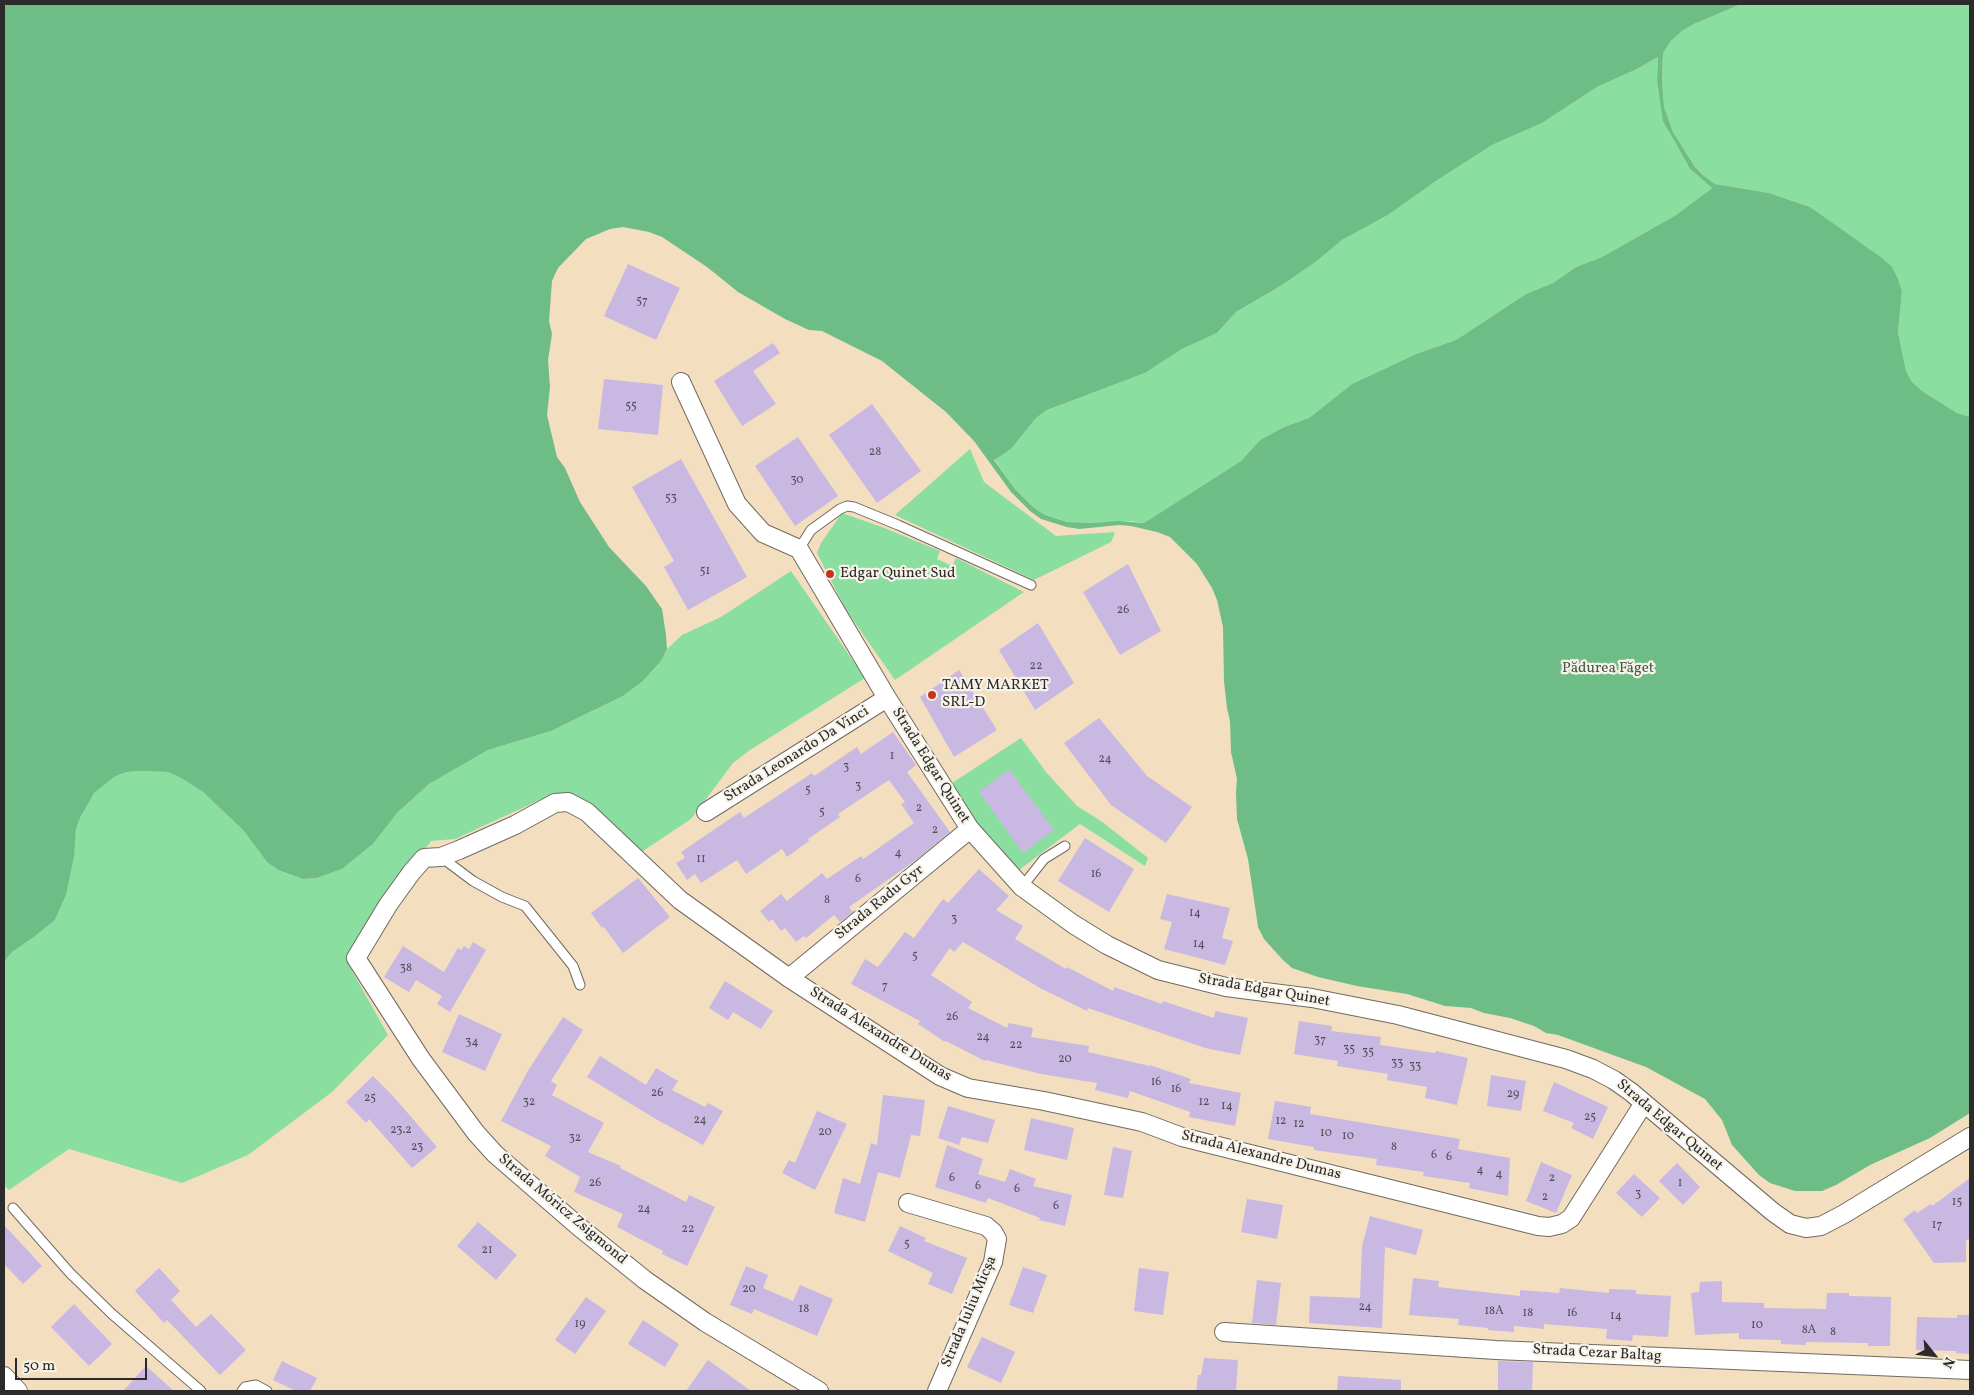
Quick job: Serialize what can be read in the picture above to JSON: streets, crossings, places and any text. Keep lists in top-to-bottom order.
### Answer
{
  "streets": {
    "street": [
      "Strada Leonardo Da Vinci",
      "Strada Edgar Quinet",
      "Strada Radu Gyr",
      "Strada Alexandre Dumas",
      "Strada Móricz Zsigmond",
      "Strada Iuliu Micșa",
      "Strada Cezar Baltag"
    ]
  },
  "crossings": [
    ["Strada Leonardo Da Vinci", "Strada Edgar Quinet"],
    ["Strada Edgar Quinet", "Strada Radu Gyr"],
    ["Strada Edgar Quinet", "Strada Alexandre Dumas"],
    ["Strada Radu Gyr", "Strada Alexandre Dumas"],
    ["Strada Alexandre Dumas", "Strada Móricz Zsigmond"]
  ],
  "parks": ["Pădurea Făget"],
  "places": ["Edgar Quinet Sud", "TAMY MARKET SRL-D"],
  "house_numbers": [
    "57",
    "55",
    "28",
    "30",
    "53",
    "51",
    "26",
    "22",
    "1",
    "24",
    "3",
    "3",
    "5",
    "2",
    "5",
    "2",
    "4",
    "11",
    "16",
    "6",
    "8",
    "14",
    "3",
    "14",
    "5",
    "38",
    "7",
    "26",
    "24",
    "37",
    "34",
    "22",
    "35",
    "35",
    "20",
    "33",
    "33",
    "16",
    "16",
    "26",
    "29",
    "25",
    "32",
    "12",
    "14",
    "25",
    "24",
    "12",
    "12",
    "23.2",
    "20",
    "10",
    "10",
    "32",
    "23",
    "8",
    "6",
    "6",
    "4",
    "4",
    "6",
    "2",
    "26",
    "1",
    "6",
    "6",
    "3",
    "2",
    "15",
    "6",
    "24",
    "17",
    "22",
    "5",
    "21",
    "20",
    "24",
    "18",
    "18A",
    "18",
    "16",
    "14",
    "19",
    "10",
    "8A",
    "8"
  ],
  "scale_bar": "50 m",
  "north": "bottom right"
}
